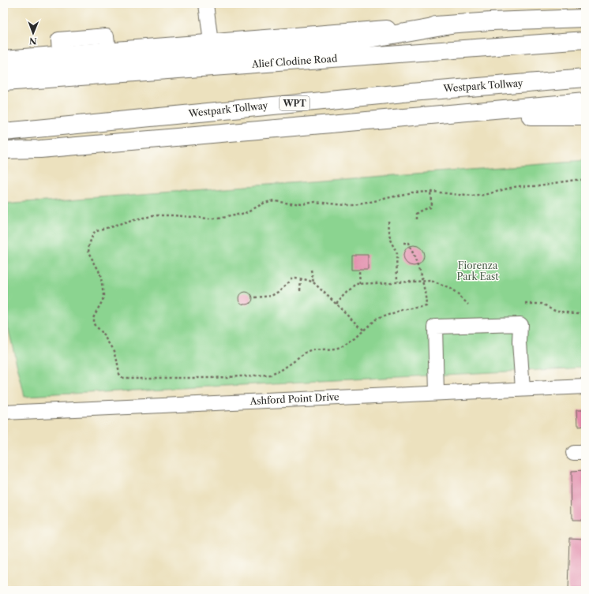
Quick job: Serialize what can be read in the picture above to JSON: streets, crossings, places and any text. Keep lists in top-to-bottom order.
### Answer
{
  "streets": {
    "main road": ["Alief Clodine Road", "Westpark Tollway", "WPT"],
    "street": ["Ashford Point Drive"]
  },
  "parks": ["Fiorenza Park East"],
  "north": "bottom"
}
